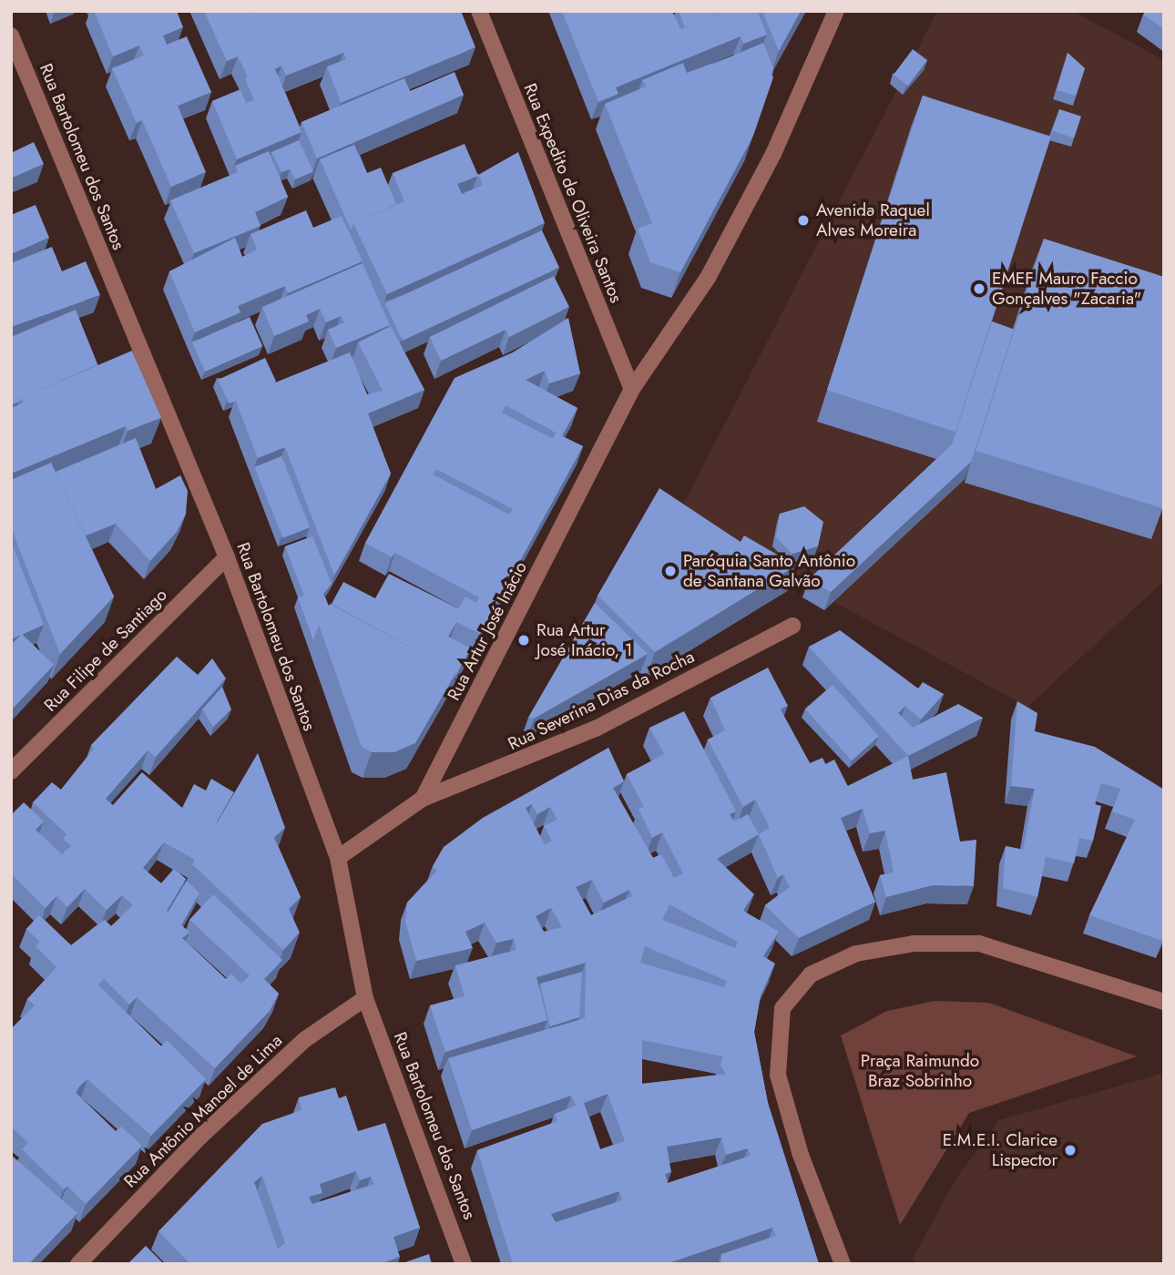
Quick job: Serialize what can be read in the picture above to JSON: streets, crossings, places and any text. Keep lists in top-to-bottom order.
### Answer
{
  "streets": {
    "street": [
      "Rua Bartolomeu dos Santos",
      "Rua Expedito de Oliveira Santos",
      "Rua Artur José Inácio",
      "Rua Filipe de Santiago",
      "Rua Severina Dias da Rocha",
      "Rua Antônio Manoel de Lima"
    ]
  },
  "crossings": [
    ["Rua Bartolomeu dos Santos", "Rua Artur José Inácio"],
    ["Rua Bartolomeu dos Santos", "Rua Filipe de Santiago"],
    ["Rua Bartolomeu dos Santos", "Rua Antônio Manoel de Lima"],
    ["Rua Expedito de Oliveira Santos", "Rua Artur José Inácio"],
    ["Rua Artur José Inácio", "Rua Severina Dias da Rocha"]
  ],
  "parks": ["Praça Raimundo Braz Sobrinho"],
  "places": [
    "Avenida Raquel Alves Moreira",
    "EMEF Mauro Faccio Gonçalves \"Zacaria\"",
    "Paróquia Santo Antônio de Santana Galvão",
    "Rua Artur José Inácio, 1",
    "E.M.E.I. Clarice Lispector"
  ]
}
